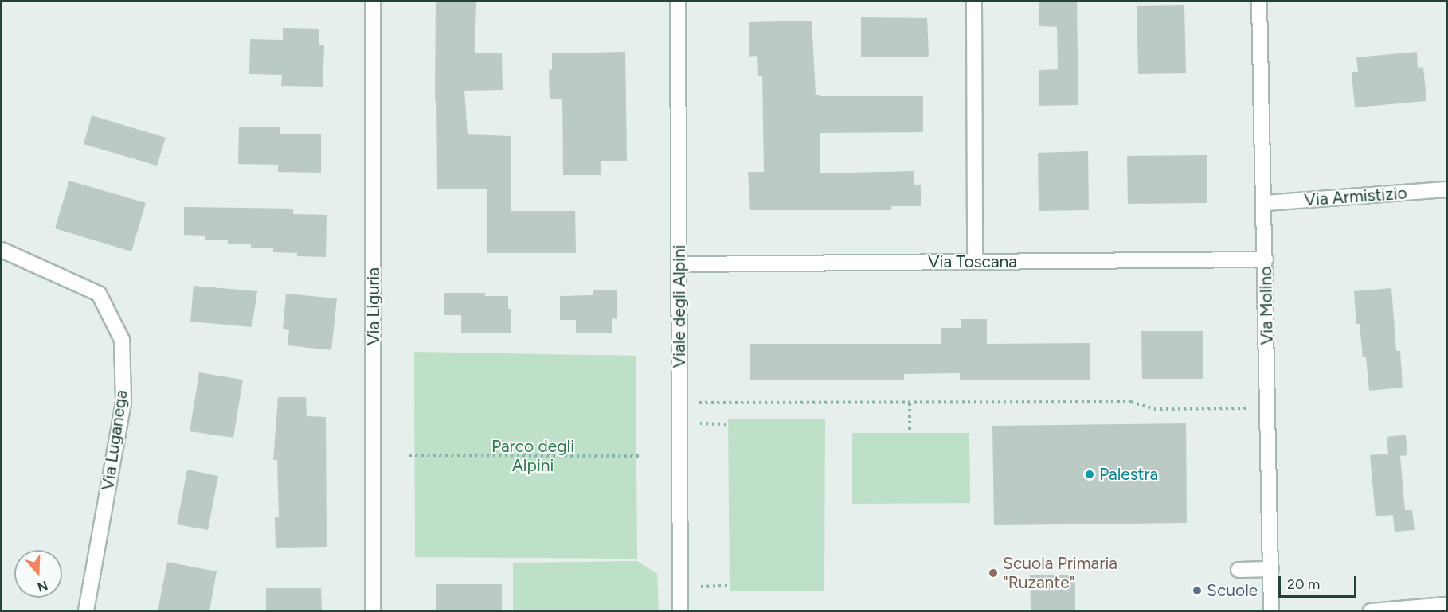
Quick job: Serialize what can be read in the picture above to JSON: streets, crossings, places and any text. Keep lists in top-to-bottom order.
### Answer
{
  "streets": {
    "street": [
      "Via Armistizio",
      "Via Toscana",
      "Via Molino",
      "Via Liguria",
      "Viale degli Alpini",
      "Via Luganega"
    ]
  },
  "crossings": [
    ["Via Armistizio", "Via Molino"],
    ["Via Toscana", "Via Molino"],
    ["Via Toscana", "Viale degli Alpini"]
  ],
  "parks": ["Parco degli Alpini"],
  "places": ["Palestra", "Scuola Primaria \"Ruzante\"", "Scuole"],
  "scale_bar": "20 m",
  "north": "bottom"
}
